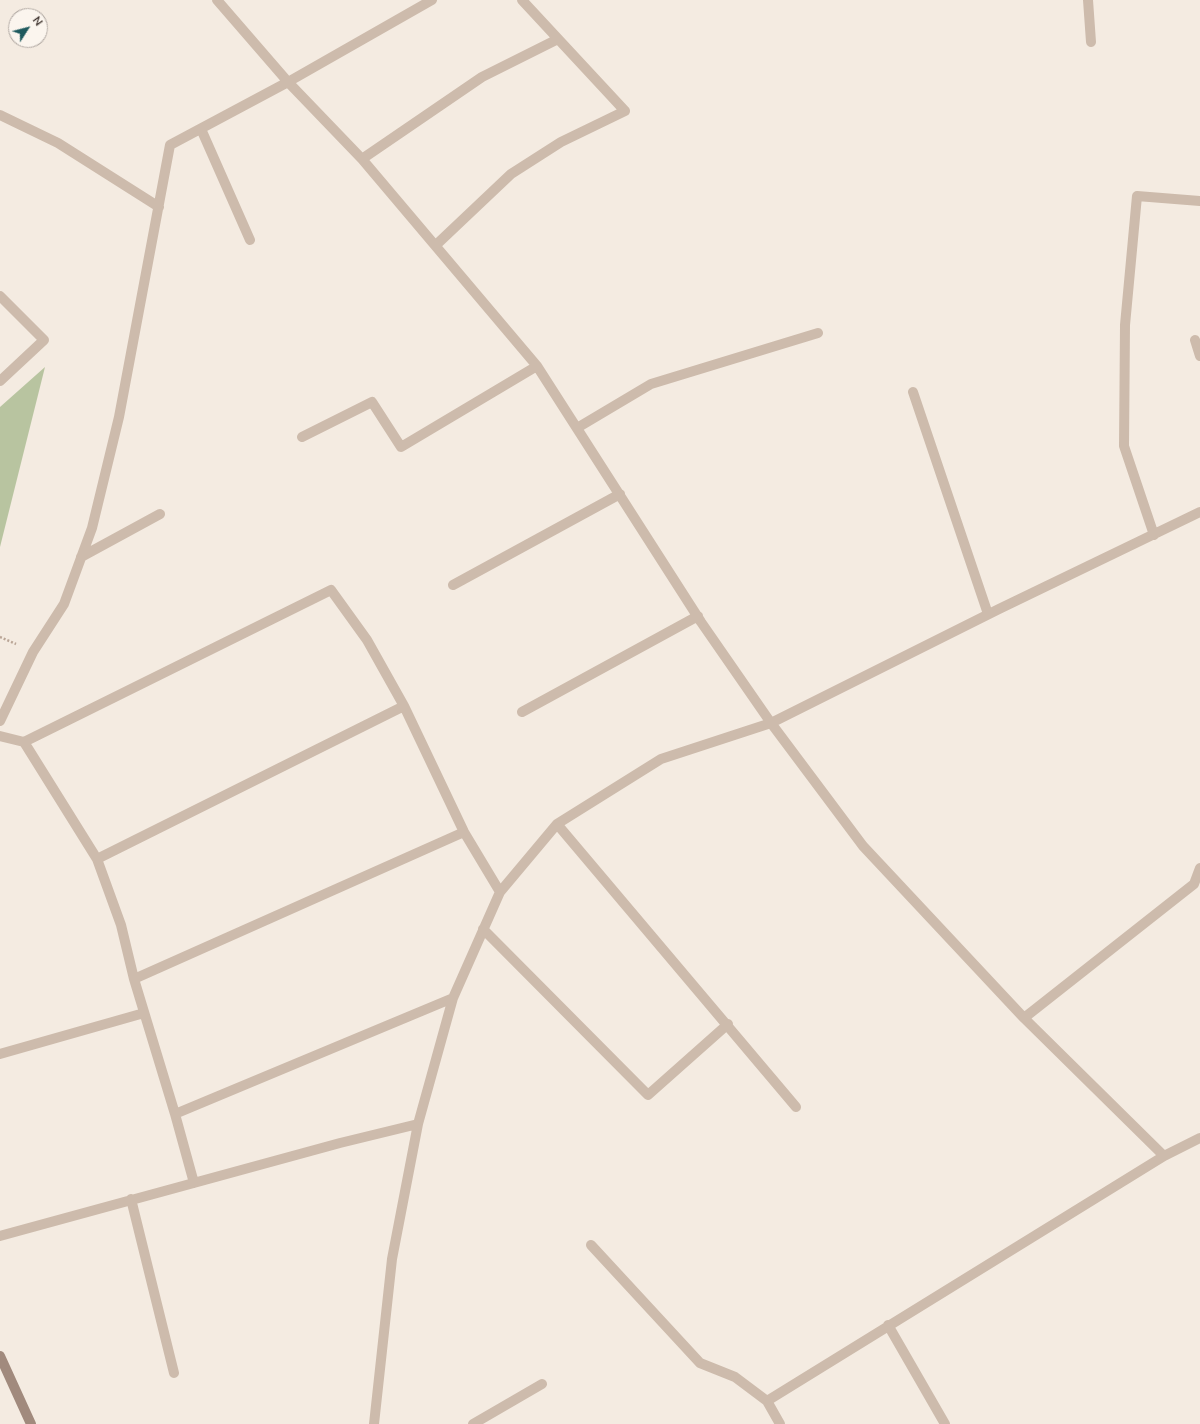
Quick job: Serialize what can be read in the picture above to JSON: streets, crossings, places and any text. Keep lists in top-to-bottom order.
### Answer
{
  "north": "top right"
}
